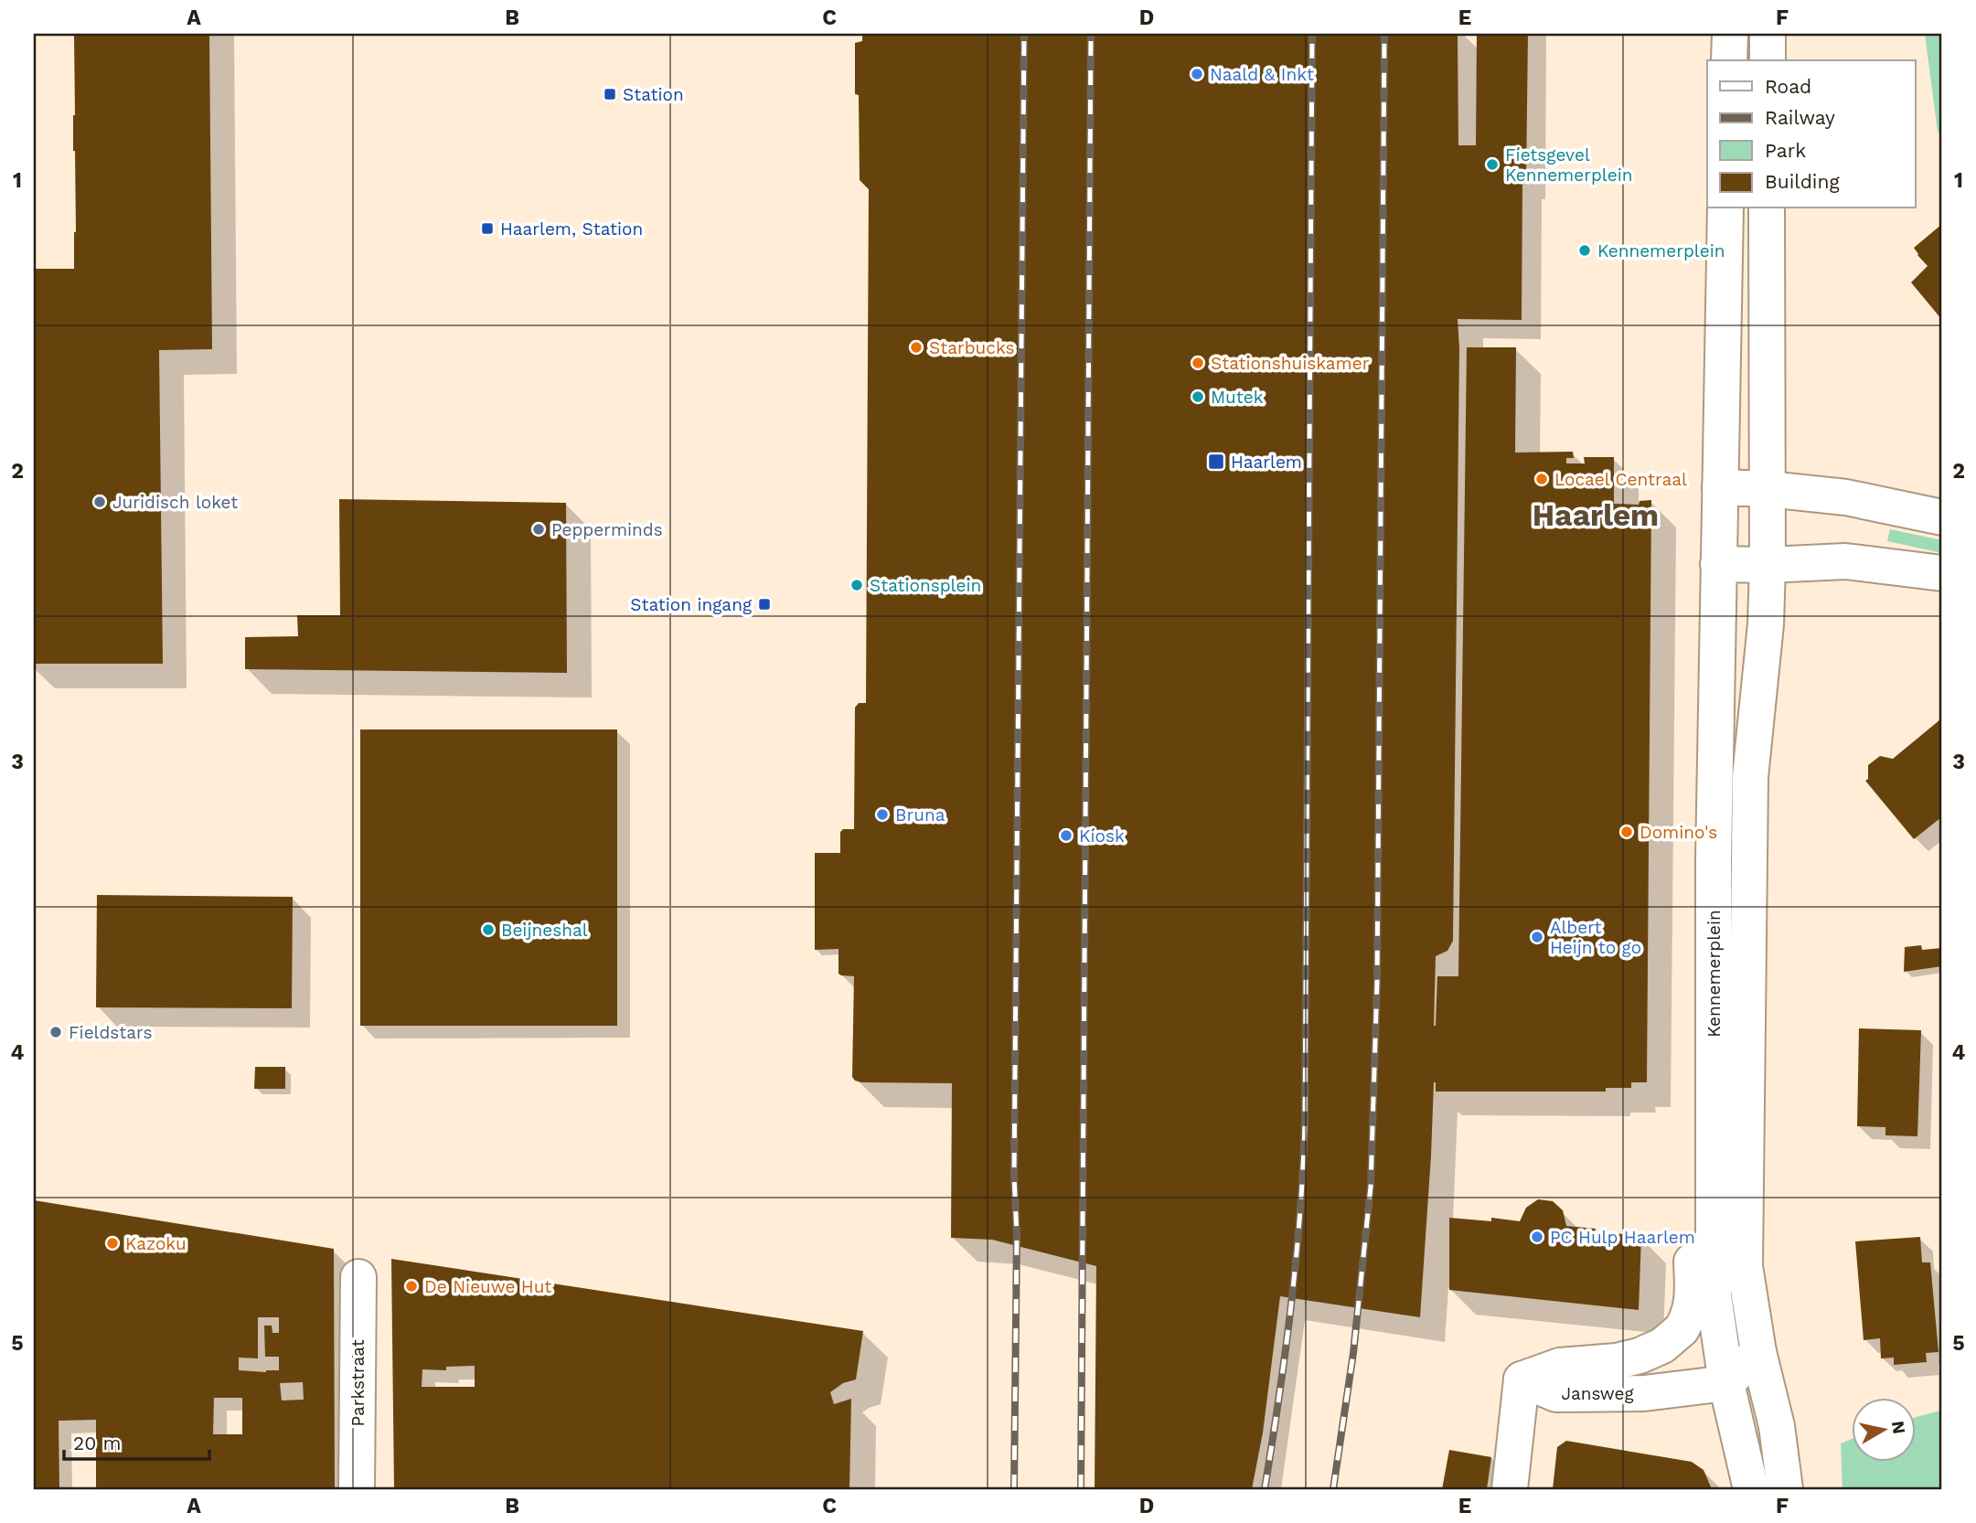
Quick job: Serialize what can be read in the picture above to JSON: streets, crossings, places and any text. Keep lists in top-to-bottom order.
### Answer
{
  "streets": {
    "main road": ["Kennemerplein", "Parkstraat", "Jansweg"]
  },
  "crossings": [
    ["Kennemerplein", "Jansweg"]
  ],
  "districts": ["Haarlem"],
  "places": {
    "other": [
      "Naald & Inkt",
      "Fietsgevel Kennemerplein",
      "Kennemerplein",
      "Starbucks",
      "Stationshuiskamer",
      "Mutek",
      "Locael Centraal",
      "Juridisch loket",
      "Pepperminds",
      "Stationsplein",
      "Bruna",
      "Domino's",
      "Kiosk",
      "Beijneshal",
      "Albert Heijn to go",
      "Fieldstars",
      "PC Hulp Haarlem",
      "Kazoku",
      "De Nieuwe Hut"
    ],
    "transit": [
      "Station",
      "Haarlem, Station",
      "Haarlem",
      "Station ingang"
    ]
  },
  "legend": [
    "Road",
    "Railway",
    "Park",
    "Building"
  ],
  "scale_bar": "20 m",
  "north": "right",
  "grid": {
    "columns": [
      "A",
      "B",
      "C",
      "D",
      "E",
      "F"
    ],
    "rows": [
      "1",
      "2",
      "3",
      "4",
      "5"
    ]
  }
}
